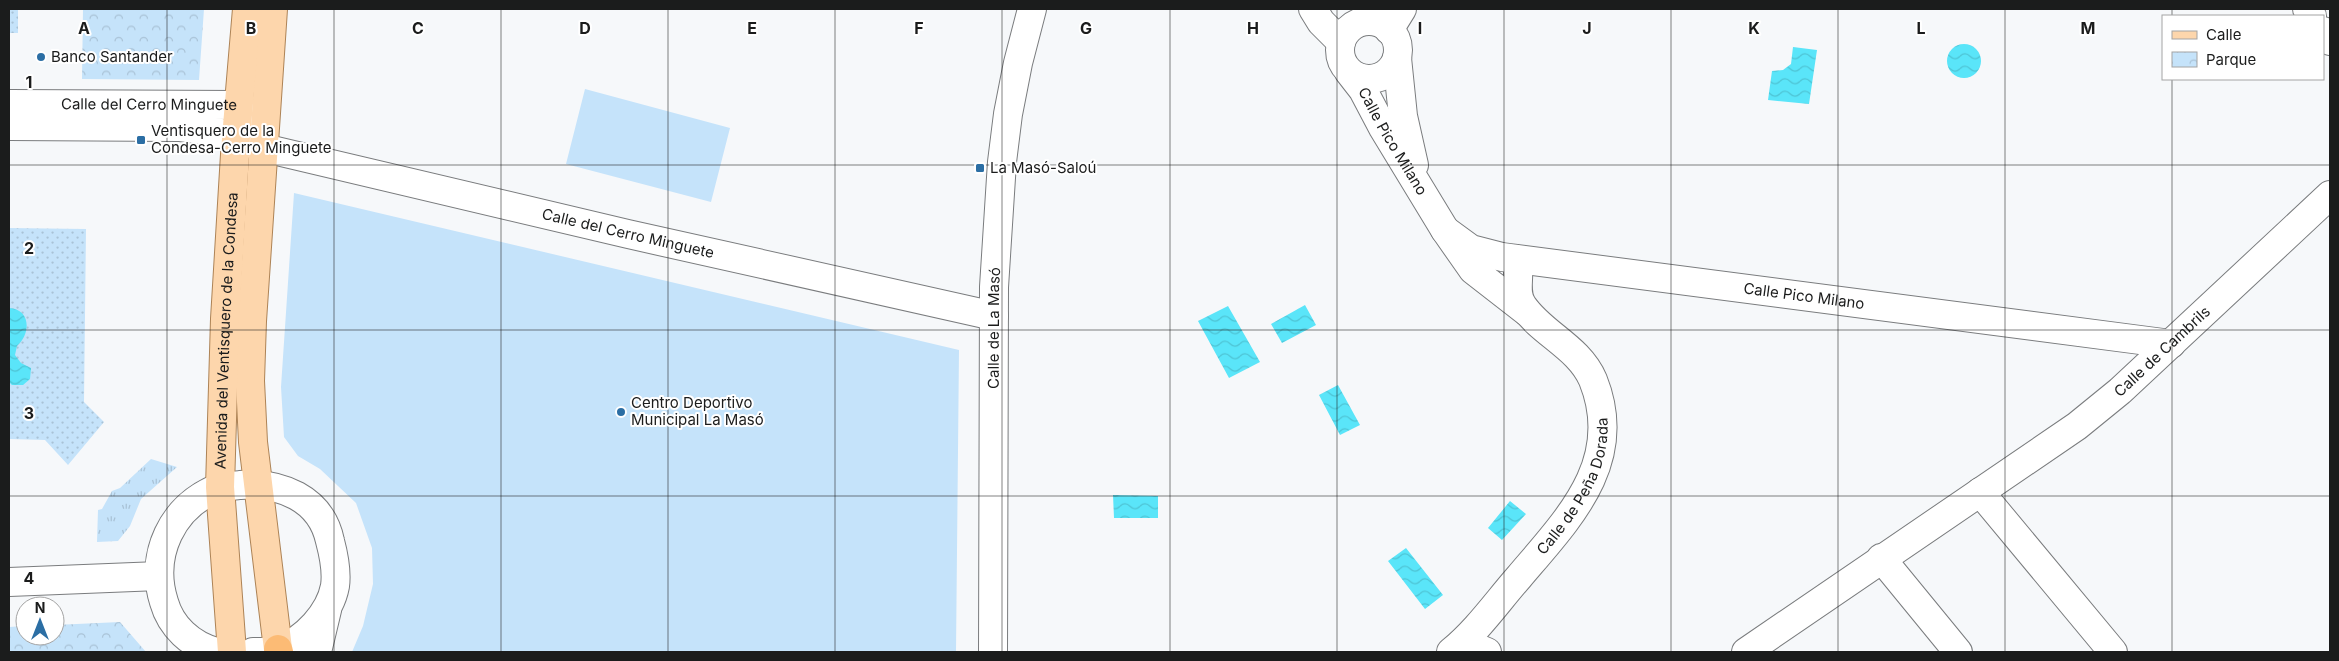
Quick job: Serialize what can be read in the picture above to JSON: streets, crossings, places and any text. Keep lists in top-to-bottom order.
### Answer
{
  "streets": {
    "main road": ["Avenida del Ventisquero de la Condesa"],
    "street": [
      "Calle del Cerro Minguete",
      "Calle Pico Milano",
      "Calle de La Masó",
      "Calle de Cambrils",
      "Calle de Peña Dorada"
    ]
  },
  "crossings": [
    ["Calle del Cerro Minguete", "Calle de La Masó"],
    ["Calle del Cerro Minguete", "Avenida del Ventisquero de la Condesa"],
    ["Calle Pico Milano", "Calle de Cambrils"],
    ["Calle Pico Milano", "Calle de Peña Dorada"]
  ],
  "places": {
    "other": ["Banco Santander", "Centro Deportivo Municipal La Masó"],
    "transit": ["Ventisquero de la Condesa-Cerro Minguete", "La Masó-Saloú"]
  },
  "legend": ["Calle", "Parque"],
  "north": "top",
  "grid": {
    "columns": [
      "A",
      "B",
      "C",
      "D",
      "E",
      "F",
      "G",
      "H",
      "I",
      "J",
      "K",
      "L",
      "M"
    ],
    "rows": [
      "1",
      "2",
      "3",
      "4"
    ]
  }
}
